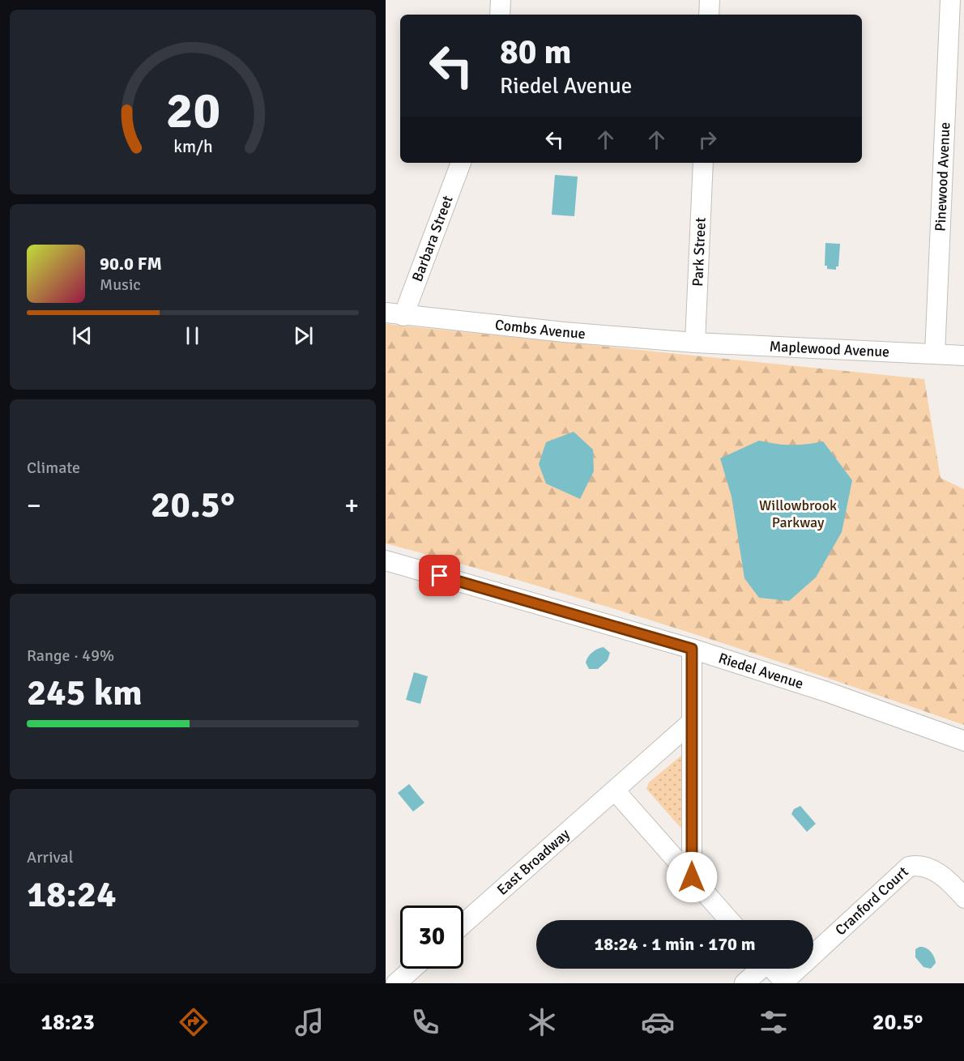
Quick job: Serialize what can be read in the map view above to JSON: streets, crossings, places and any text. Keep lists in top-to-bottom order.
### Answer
{
  "streets": {
    "street": [
      "Pinewood Avenue",
      "Barbara Street",
      "Park Street",
      "Combs Avenue",
      "Maplewood Avenue",
      "Riedel Avenue",
      "East Broadway",
      "Cranford Court"
    ]
  },
  "crossings": [
    ["Pinewood Avenue", "Maplewood Avenue"],
    ["Barbara Street", "Combs Avenue"],
    ["Park Street", "Combs Avenue"],
    ["Park Street", "Maplewood Avenue"],
    ["Combs Avenue", "Maplewood Avenue"]
  ],
  "parks": ["Willowbrook Parkway"],
  "page": {
    "turn": ["80 m", "Riedel Avenue"],
    "song": ["90.0 FM", "Music"],
    "tile": [
      "Climate",
      ["Range · 49%", "245 km"],
      ["Arrival", "18:24"]
    ],
    "heat": ["−", "20.5°", "+"],
    "limit": "30",
    "trip": "18:24 · 1 min · 170 m",
    "tabs": ["18:23", "20.5°"],
    "gauge": ["20", "km/h"]
  }
}
